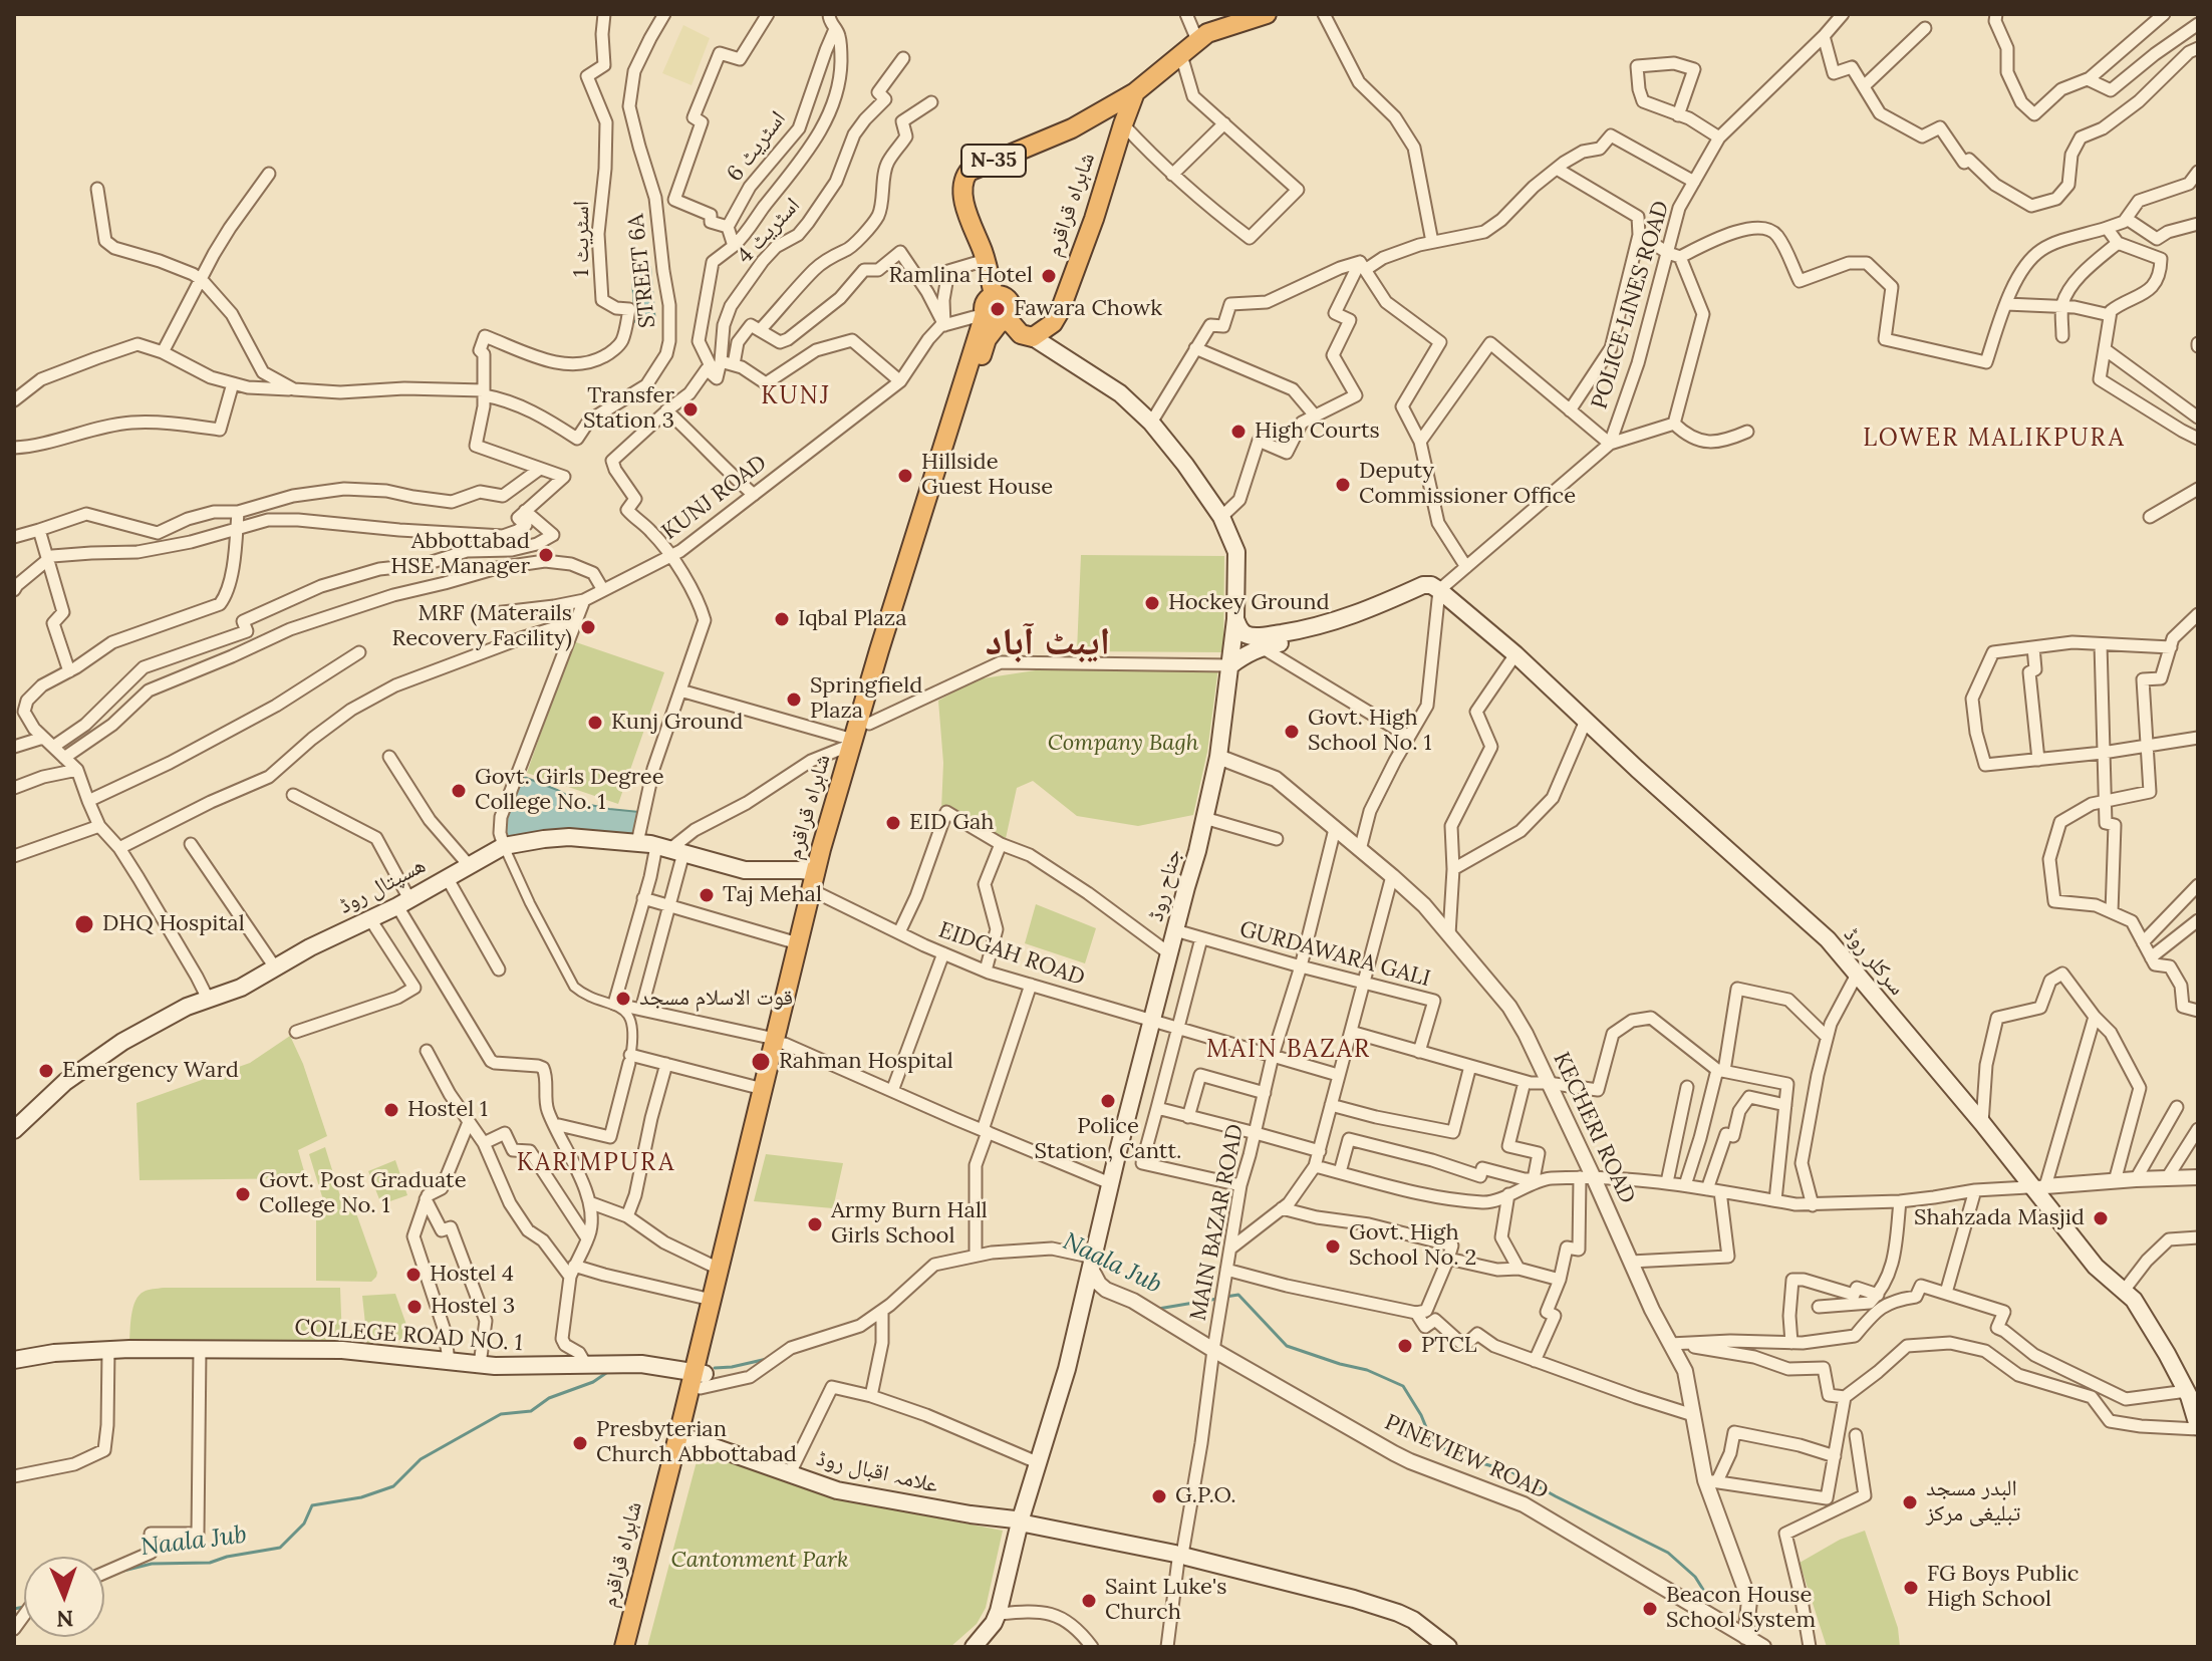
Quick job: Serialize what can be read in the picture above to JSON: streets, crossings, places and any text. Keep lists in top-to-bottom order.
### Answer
{
  "streets": {
    "highway": ["N-35", "شاہراہ قراقرم"],
    "main road": [
      "جناح روڈ",
      "ھسپتال روڈ",
      "سرکلر روڈ",
      "COLLEGE ROAD NO. 1",
      "علامہ اقبال روڈ"
    ],
    "street": [
      "اسٹریٹ 6",
      "اسٹریٹ 4",
      "اسٹریٹ 1",
      "STREET 6A",
      "POLICE LINES ROAD",
      "KUNJ ROAD",
      "EIDGAH ROAD",
      "GURDAWARA GALI",
      "KECHERI ROAD",
      "MAIN BAZAR ROAD",
      "PINEVIEW ROAD"
    ]
  },
  "crossings": [
    ["شاہراہ قراقرم", "جناح روڈ"],
    ["شاہراہ قراقرم", "ھسپتال روڈ"],
    ["شاہراہ قراقرم", "EIDGAH ROAD"],
    ["شاہراہ قراقرم", "COLLEGE ROAD NO. 1"],
    ["شاہراہ قراقرم", "علامہ اقبال روڈ"],
    ["اسٹریٹ 1", "STREET 6A"],
    ["POLICE LINES ROAD", "سرکلر روڈ"],
    ["جناح روڈ", "EIDGAH ROAD"],
    ["جناح روڈ", "GURDAWARA GALI"],
    ["جناح روڈ", "KECHERI ROAD"],
    ["جناح روڈ", "علامہ اقبال روڈ"],
    ["GURDAWARA GALI", "MAIN BAZAR ROAD"],
    ["KECHERI ROAD", "MAIN BAZAR ROAD"],
    ["KECHERI ROAD", "PINEVIEW ROAD"],
    ["MAIN BAZAR ROAD", "PINEVIEW ROAD"],
    ["MAIN BAZAR ROAD", "علامہ اقبال روڈ"]
  ],
  "districts": [
    "KUNJ",
    "LOWER MALIKPURA",
    "ایبٹ آباد",
    "MAIN BAZAR",
    "KARIMPURA"
  ],
  "water": ["Naala Jub"],
  "parks": ["Company Bagh", "Cantonment Park"],
  "places": [
    "Ramlina Hotel",
    "Fawara Chowk",
    "Transfer Station 3",
    "High Courts",
    "Hillside Guest House",
    "Deputy Commissioner Office",
    "Abbottabad HSE Manager",
    "Hockey Ground",
    "Iqbal Plaza",
    "MRF (Materails Recovery Facility)",
    "Springfield Plaza",
    "Kunj Ground",
    "Govt. High School No. 1",
    "Govt. Girls Degree College No. 1",
    "EID Gah",
    "Taj Mehal",
    "DHQ Hospital",
    "قوت الاسلام مسجد",
    "Rahman Hospital",
    "Emergency Ward",
    "Police Station, Cantt.",
    "Hostel 1",
    "Govt. Post Graduate College No. 1",
    "Shahzada Masjid",
    "Army Burn Hall Girls School",
    "Govt. High School No. 2",
    "Hostel 4",
    "Hostel 3",
    "PTCL",
    "Presbyterian Church Abbottabad",
    "G.P.O.",
    "البدر مسجد تبلیغی مرکز",
    "FG Boys Public High School",
    "Saint Luke's Church",
    "Beacon House School System"
  ],
  "north": "bottom"
}
